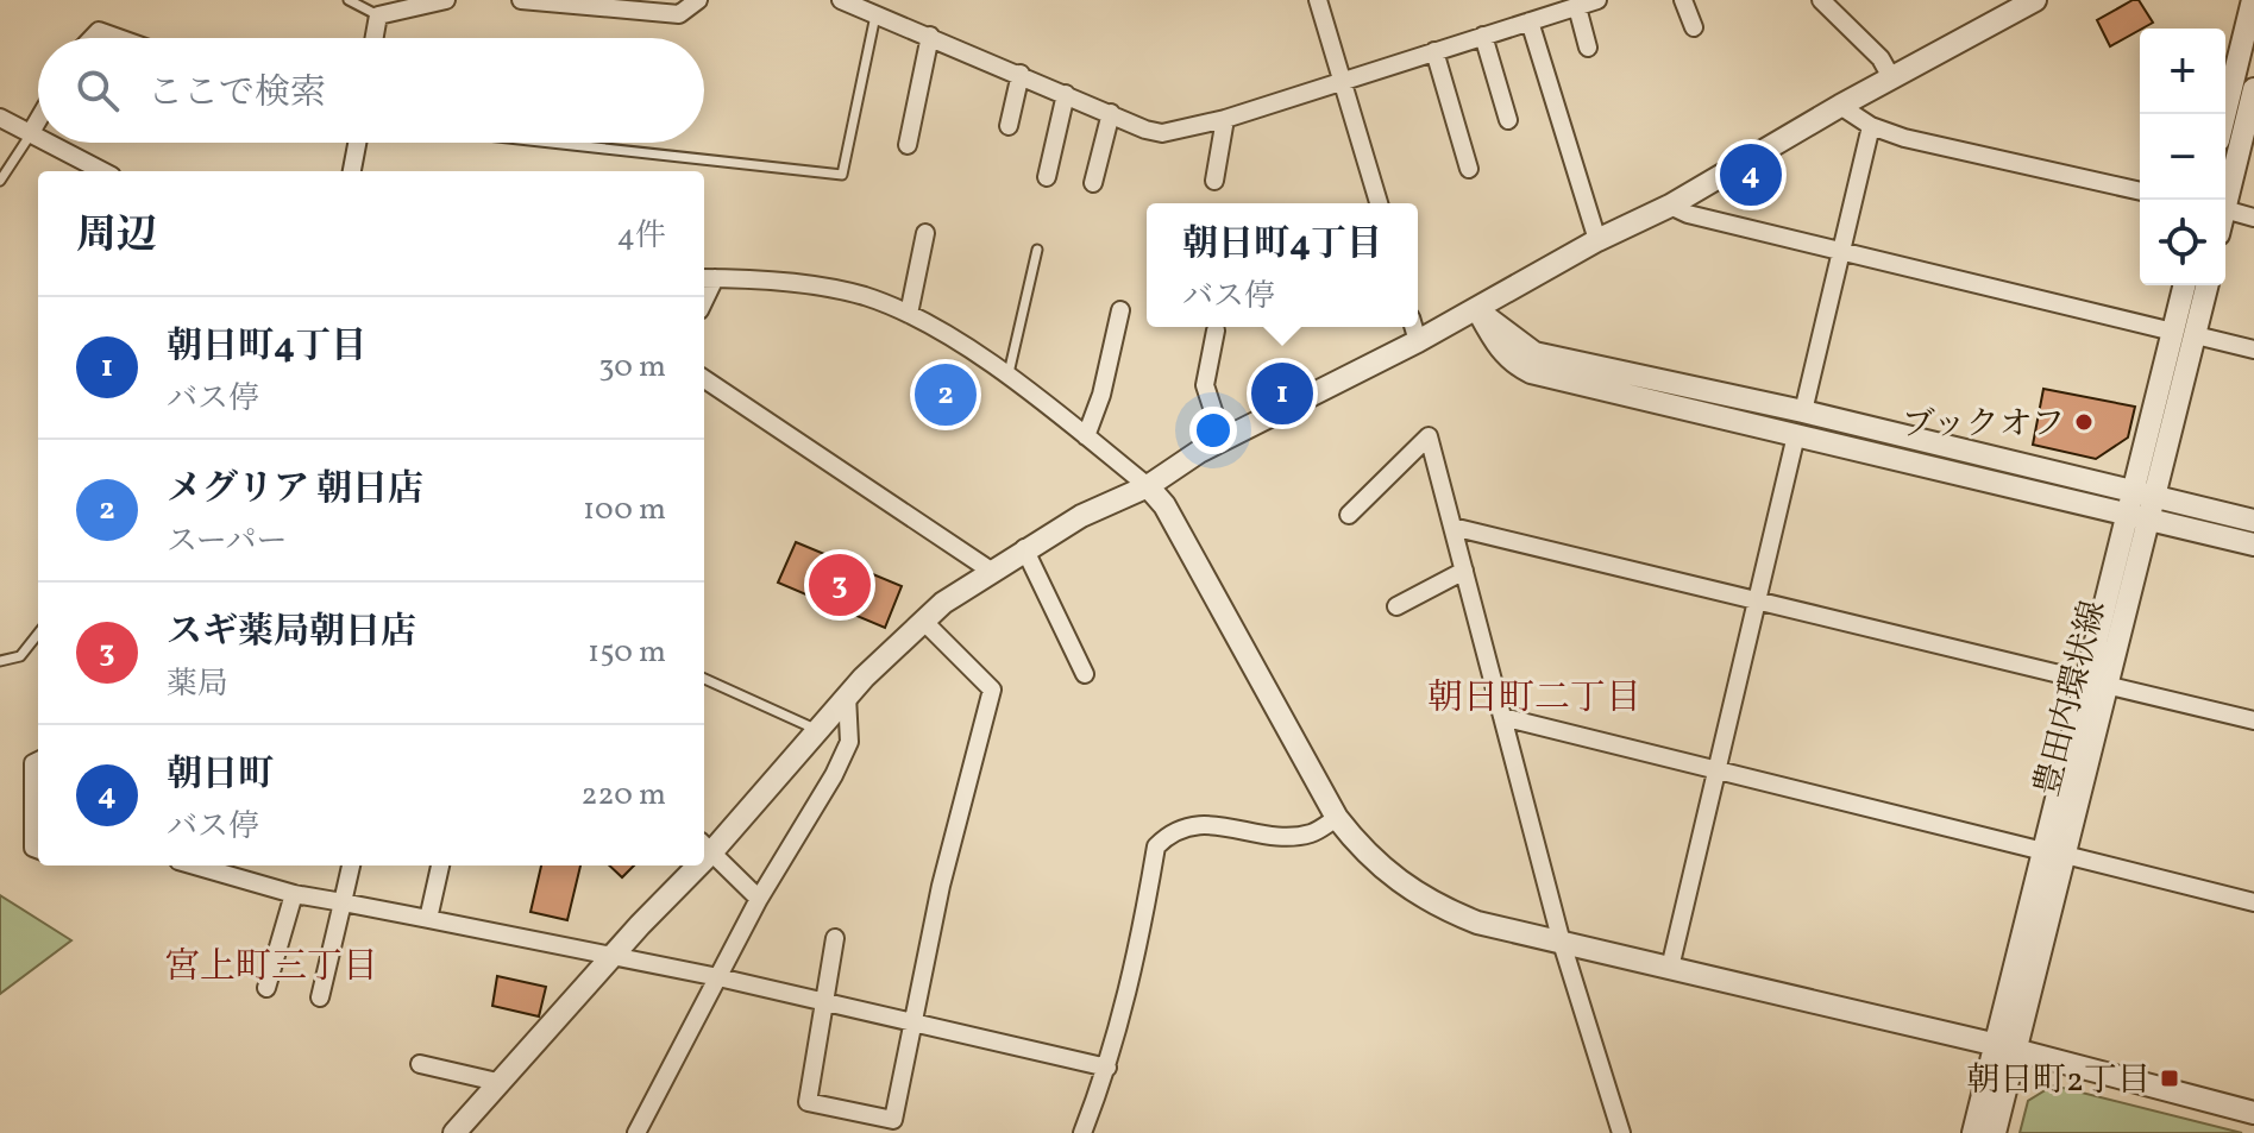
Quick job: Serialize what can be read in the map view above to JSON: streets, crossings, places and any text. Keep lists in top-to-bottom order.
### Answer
{
  "streets": {
    "street": ["豊田内環状線"]
  },
  "districts": ["朝日町二丁目", "宮上町三丁目"],
  "places": {
    "other": ["ブックオフ"],
    "transit": ["朝日町2丁目"]
  },
  "page": {
    "map_buttons": ["+", "−"],
    "search": "ここで検索",
    "pins": [
      "4",
      "1",
      "2",
      "3"
    ],
    "heading": ["周辺", "4件"],
    "popup": ["朝日町4丁目", "バス停"],
    "list": [
      {
        "mark": "1",
        "name": "朝日町4丁目",
        "note": "バス停",
        "value": "30 m"
      },
      {
        "mark": "2",
        "name": "メグリア 朝日店",
        "note": "スーパー",
        "value": "100 m"
      },
      {
        "mark": "3",
        "name": "スギ薬局朝日店",
        "note": "薬局",
        "value": "150 m"
      },
      {
        "mark": "4",
        "name": "朝日町",
        "note": "バス停",
        "value": "220 m"
      }
    ]
  }
}
